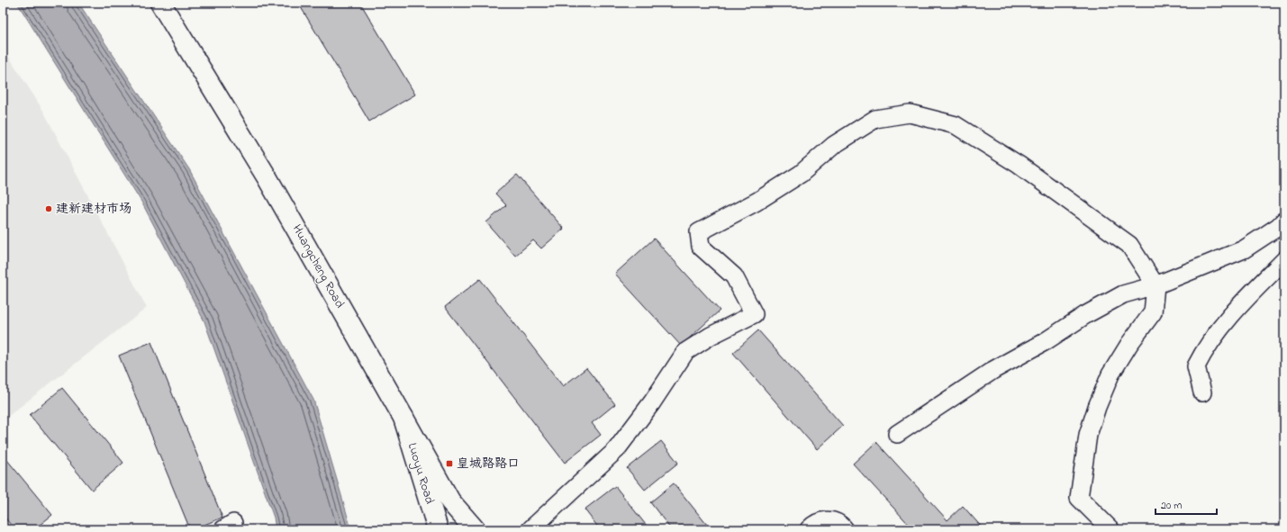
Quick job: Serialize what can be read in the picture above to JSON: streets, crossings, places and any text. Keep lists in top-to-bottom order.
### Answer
{
  "streets": {
    "main road": ["Huangcheng Road", "Luoyu Road"]
  },
  "crossings": [
    ["Huangcheng Road", "Luoyu Road"]
  ],
  "places": {
    "other": ["建新建材市场"],
    "transit": ["皇城路路口"]
  },
  "scale_bar": "20 m"
}
